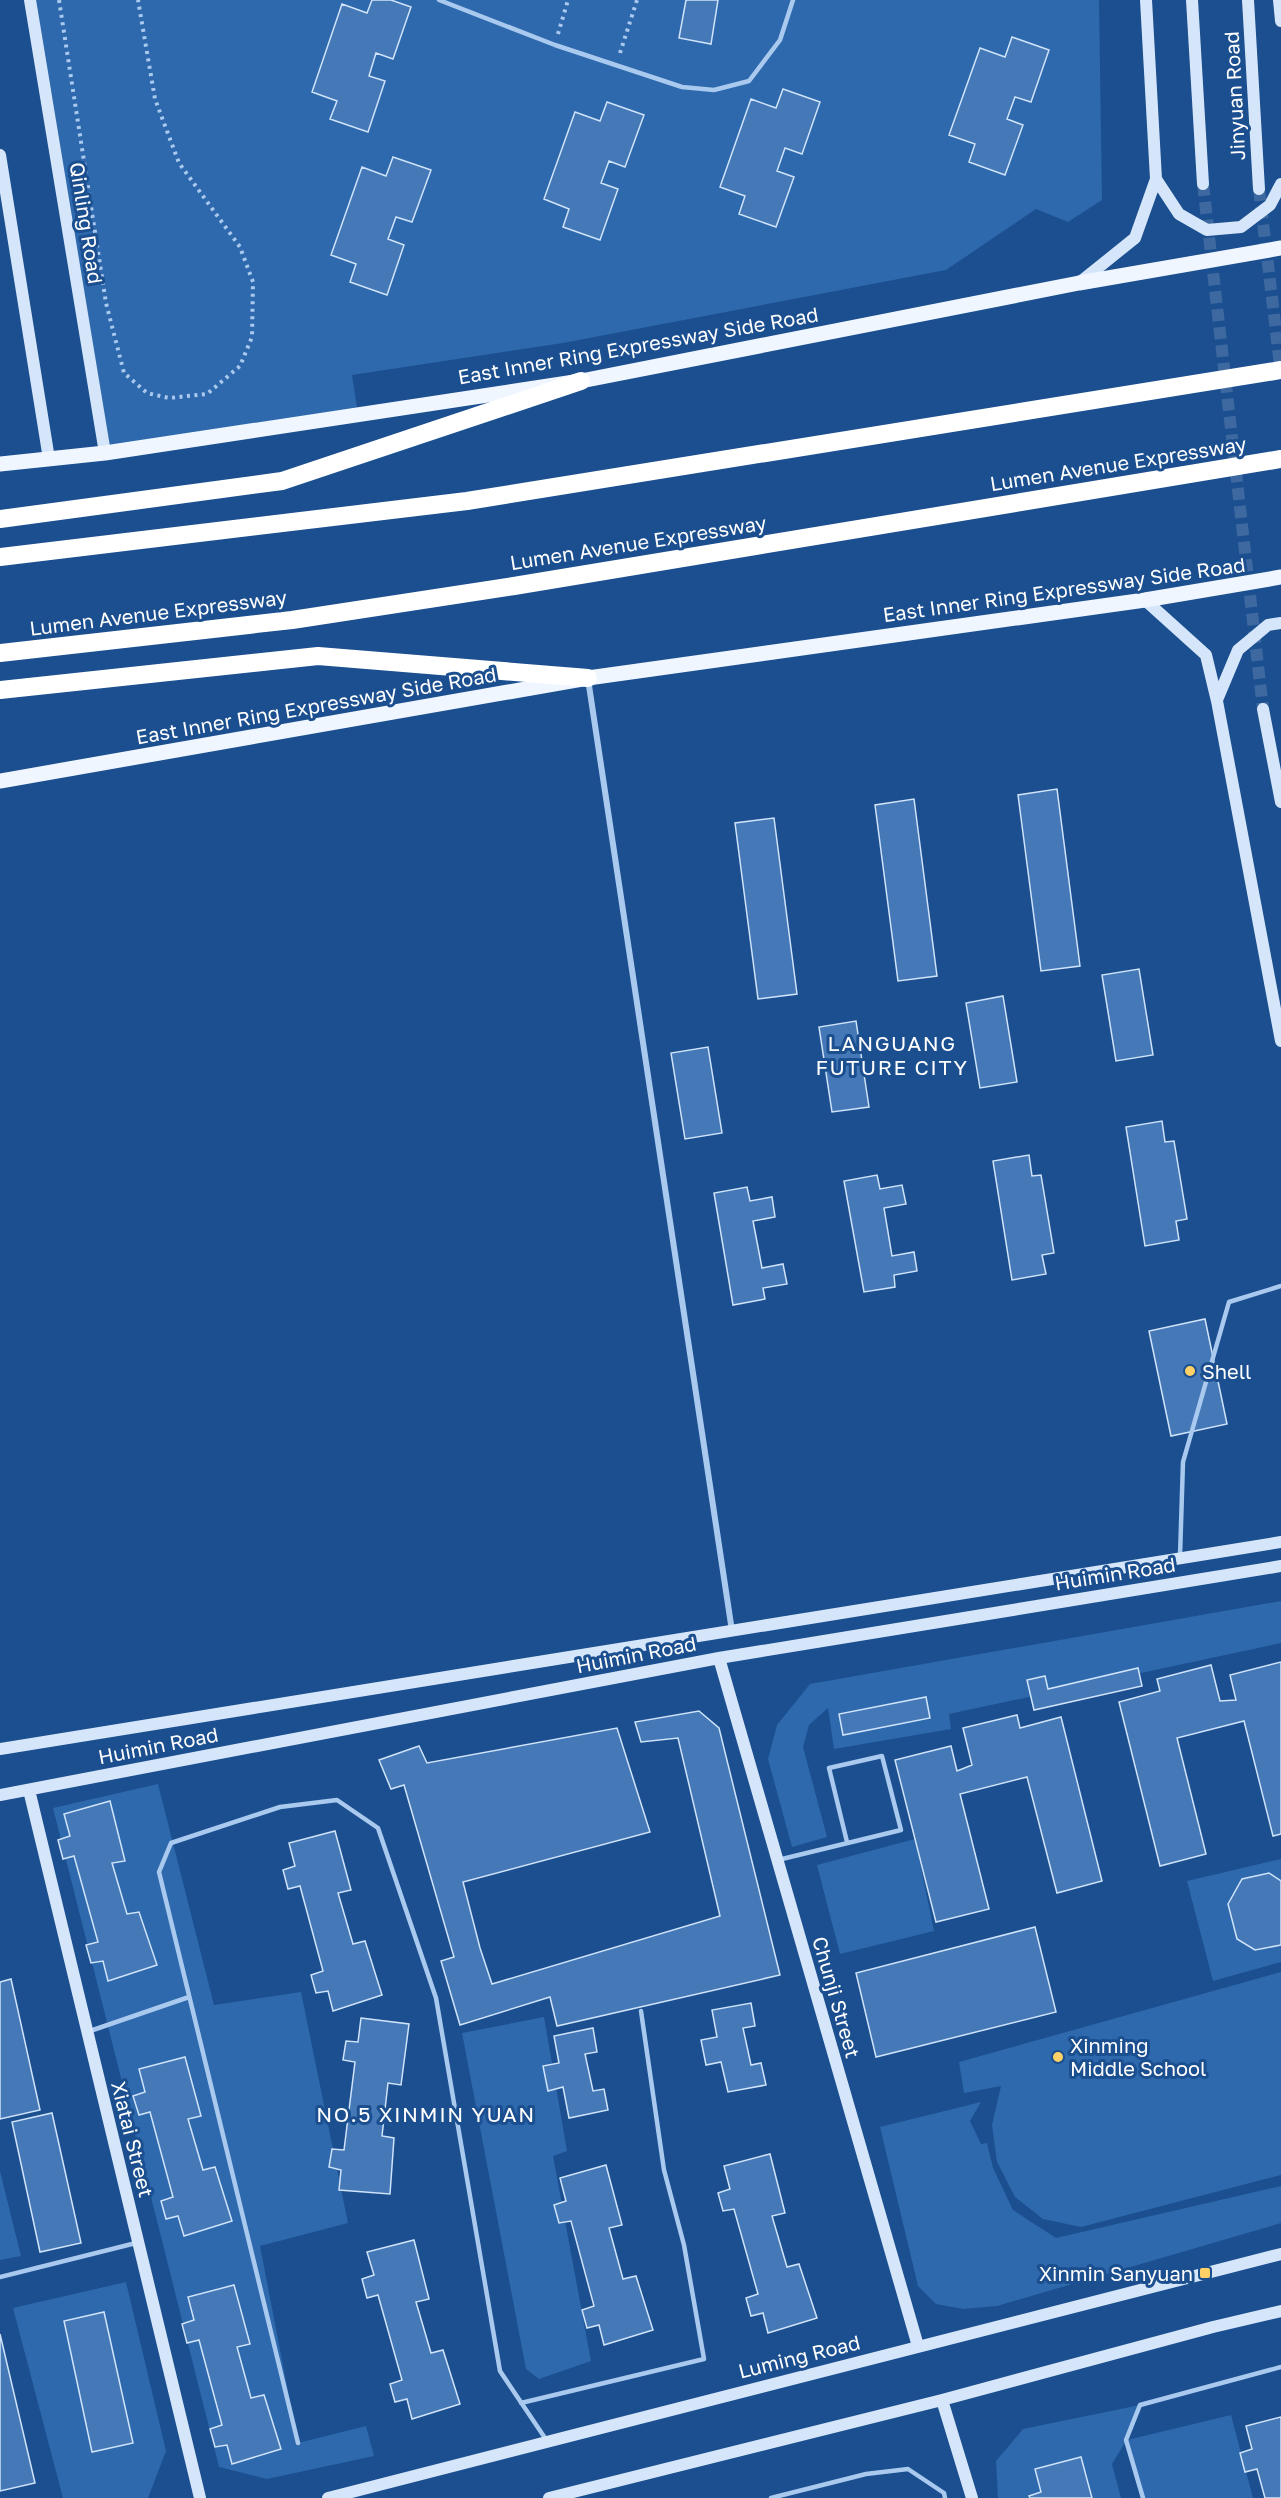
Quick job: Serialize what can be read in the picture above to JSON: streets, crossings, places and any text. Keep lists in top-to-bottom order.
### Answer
{
  "streets": {
    "highway": ["Lumen Avenue Expressway"],
    "main road": ["East Inner Ring Expressway Side Road"],
    "street": [
      "Jinyuan Road",
      "Qinling Road",
      "Huimin Road",
      "Chunji Street",
      "Xiatai Street",
      "Luming Road"
    ]
  },
  "crossings": [
    ["Qinling Road", "East Inner Ring Expressway Side Road"],
    ["Huimin Road", "Chunji Street"],
    ["Huimin Road", "Xiatai Street"],
    ["Chunji Street", "Luming Road"]
  ],
  "districts": ["LANGUANG FUTURE CITY", "NO.5 XINMIN YUAN"],
  "places": {
    "other": ["Shell", "Xinming Middle School"],
    "transit": ["Xinmin Sanyuan"]
  }
}
